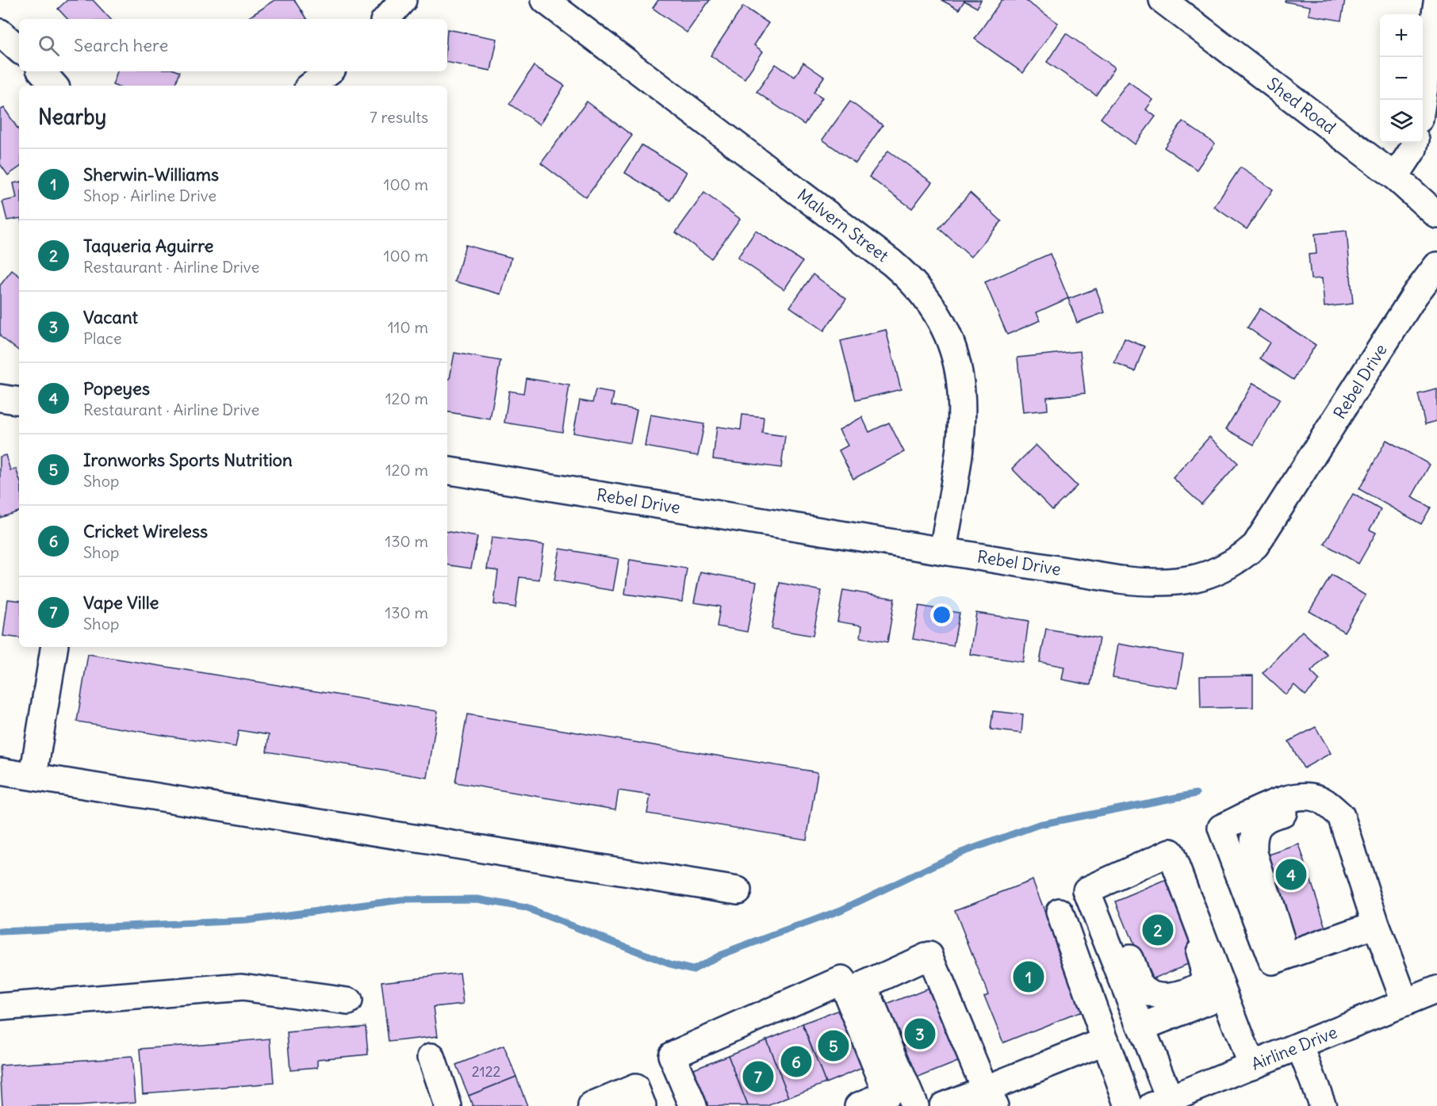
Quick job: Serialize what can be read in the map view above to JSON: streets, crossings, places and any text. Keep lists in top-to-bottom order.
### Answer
{
  "streets": {
    "street": [
      "Shed Road",
      "Malvern Street",
      "Rebel Drive",
      "Airline Drive"
    ]
  },
  "crossings": [
    ["Malvern Street", "Rebel Drive"]
  ],
  "house_numbers": ["2122"],
  "page": {
    "map_buttons": ["+", "−"],
    "search": "Search here",
    "heading": ["Nearby", "7 results"],
    "list": [
      {
        "mark": "1",
        "name": "Sherwin-Williams",
        "note": "Shop · Airline Drive",
        "value": "100 m"
      },
      {
        "mark": "2",
        "name": "Taqueria Aguirre",
        "note": "Restaurant · Airline Drive",
        "value": "100 m"
      },
      {
        "mark": "3",
        "name": "Vacant",
        "note": "Place",
        "value": "110 m"
      },
      {
        "mark": "4",
        "name": "Popeyes",
        "note": "Restaurant · Airline Drive",
        "value": "120 m"
      },
      {
        "mark": "5",
        "name": "Ironworks Sports Nutrition",
        "note": "Shop",
        "value": "120 m"
      },
      {
        "mark": "6",
        "name": "Cricket Wireless",
        "note": "Shop",
        "value": "130 m"
      },
      {
        "mark": "7",
        "name": "Vape Ville",
        "note": "Shop",
        "value": "130 m"
      }
    ],
    "pins": [
      "4",
      "2",
      "1",
      "3",
      "5",
      "6",
      "7"
    ]
  }
}
